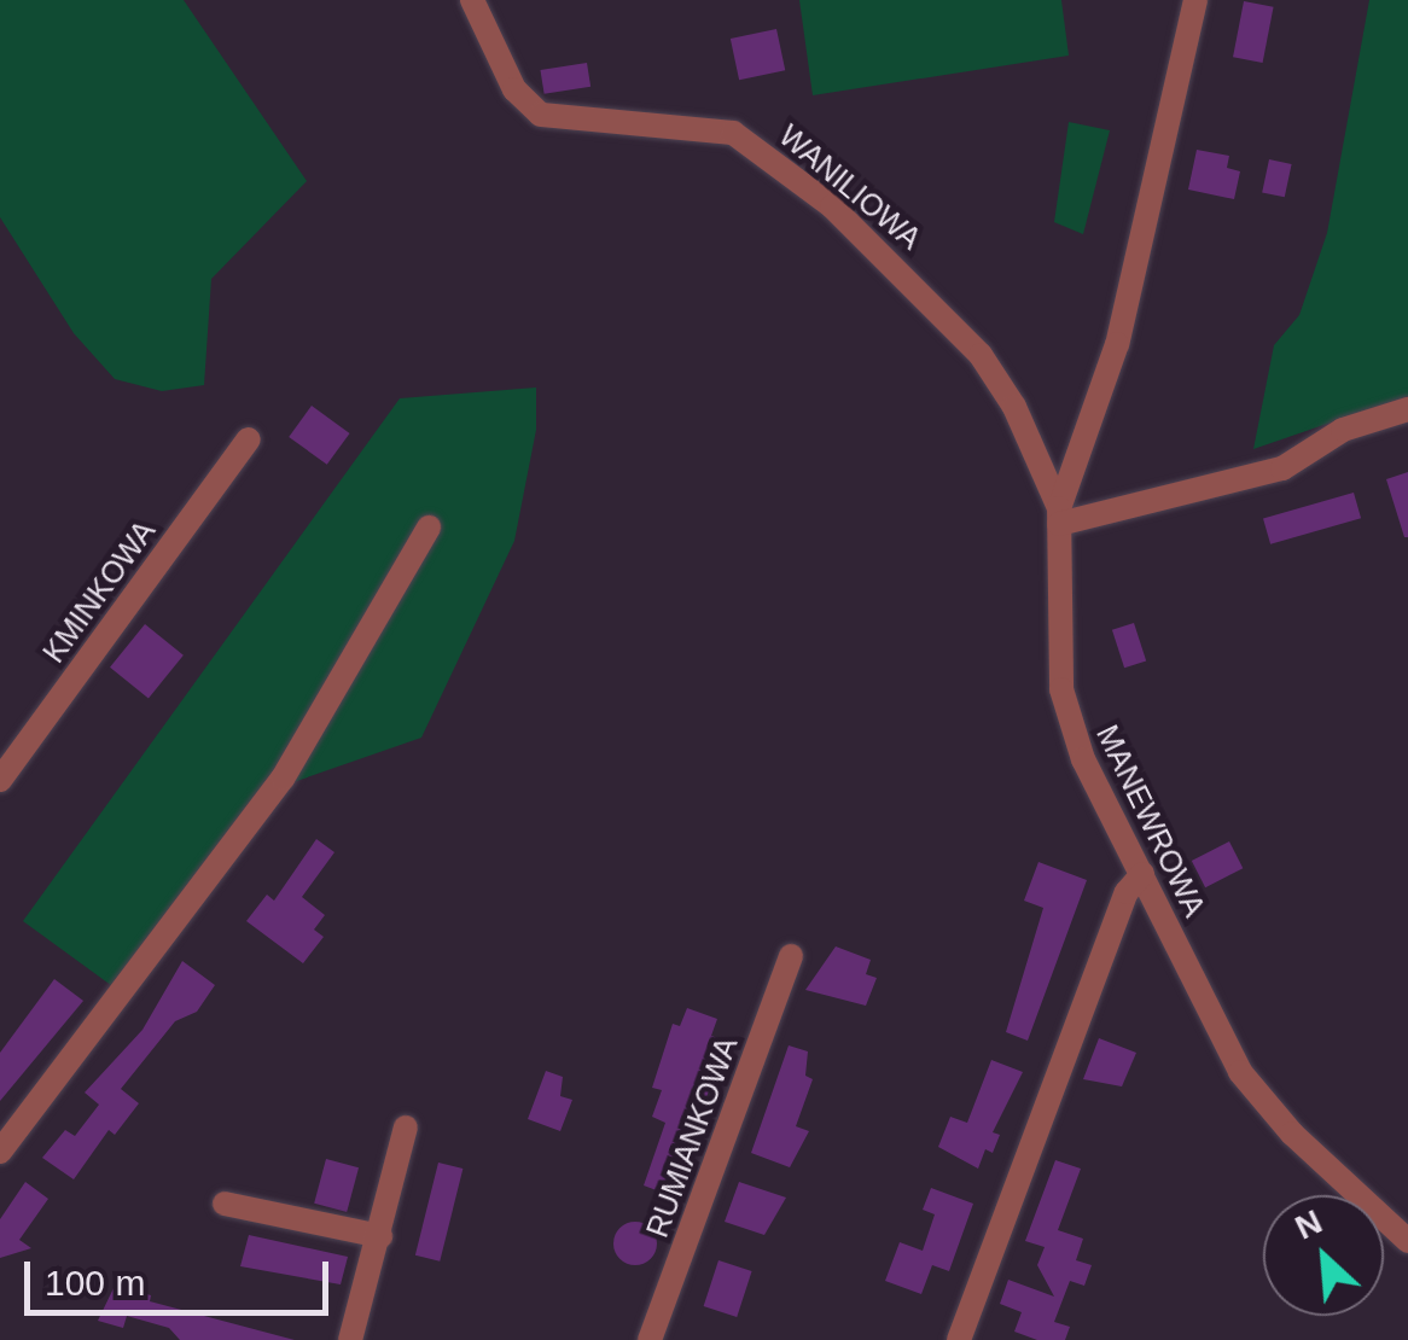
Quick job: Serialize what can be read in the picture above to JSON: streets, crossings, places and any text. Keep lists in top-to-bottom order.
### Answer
{
  "streets": {
    "street": [
      "WANILIOWA",
      "KMINKOWA",
      "MANEWROWA",
      "RUMIANKOWA"
    ]
  },
  "crossings": [
    ["WANILIOWA", "MANEWROWA"]
  ],
  "scale_bar": "100 m",
  "north": "top left"
}
